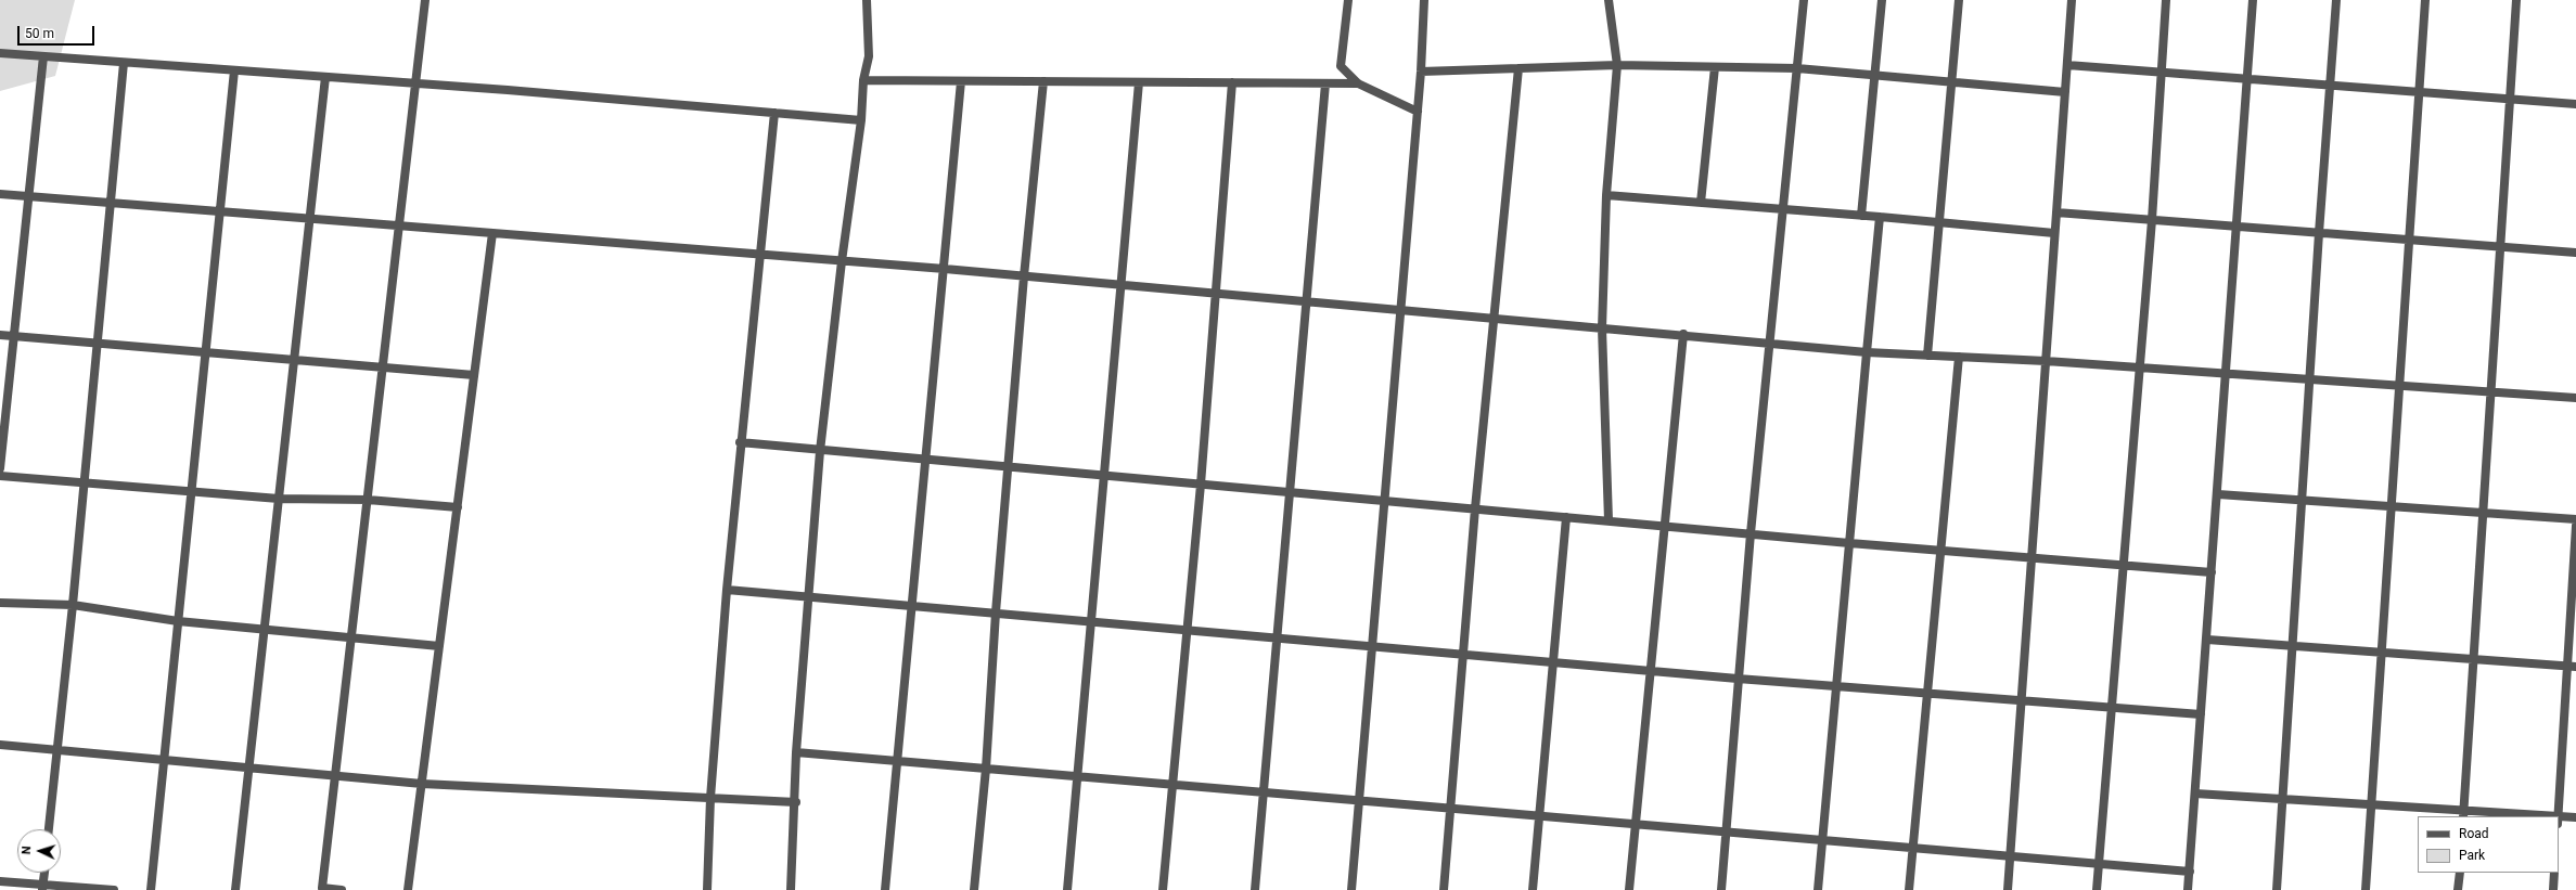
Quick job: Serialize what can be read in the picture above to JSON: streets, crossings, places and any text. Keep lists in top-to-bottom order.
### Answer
{
  "legend": ["Road", "Park"],
  "scale_bar": "50 m",
  "north": "left"
}
